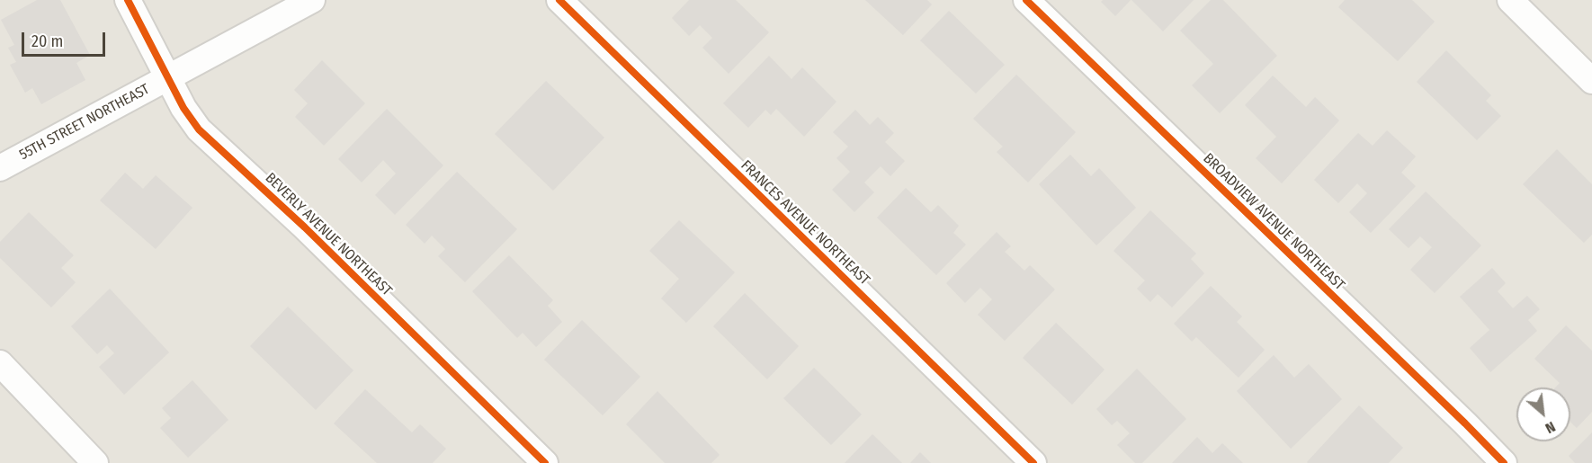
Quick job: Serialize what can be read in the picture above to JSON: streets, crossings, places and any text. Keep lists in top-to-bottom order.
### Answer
{
  "streets": {
    "street": [
      "55TH STREET NORTHEAST",
      "BROADVIEW AVENUE NORTHEAST",
      "FRANCES AVENUE NORTHEAST",
      "BEVERLY AVENUE NORTHEAST"
    ]
  },
  "crossings": [
    ["55TH STREET NORTHEAST", "BEVERLY AVENUE NORTHEAST"]
  ],
  "scale_bar": "20 m",
  "north": "bottom right"
}
